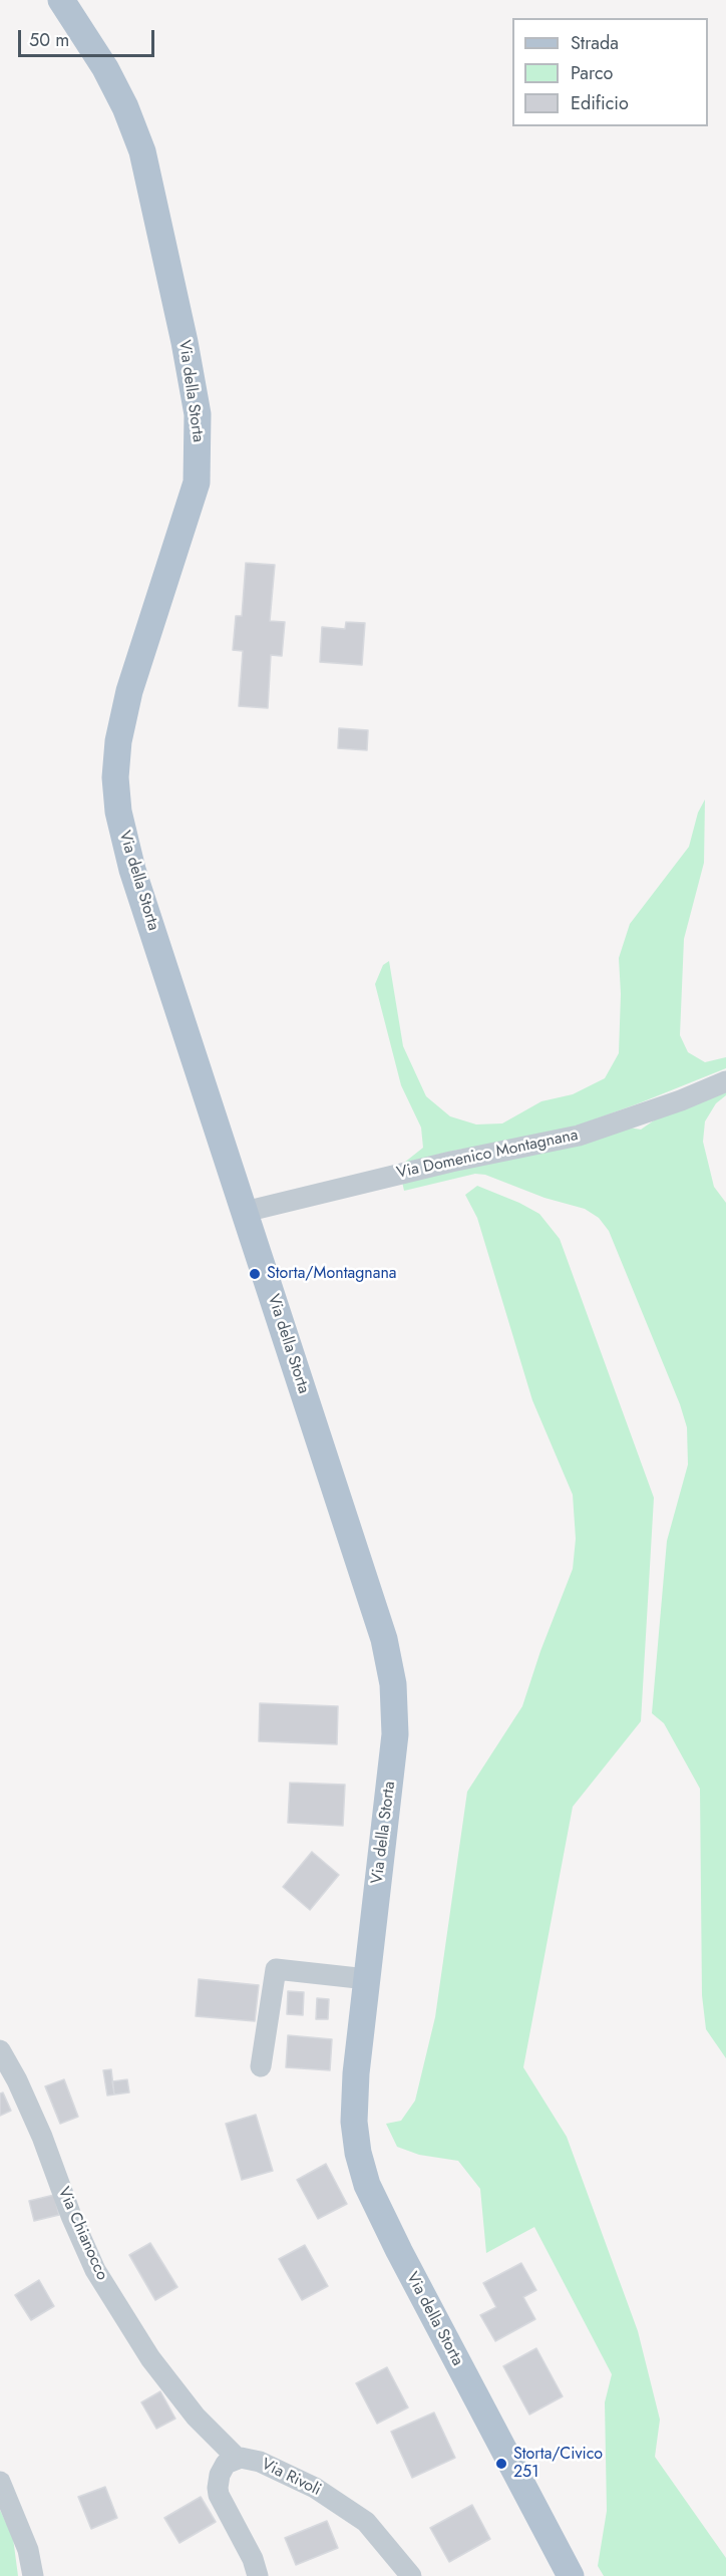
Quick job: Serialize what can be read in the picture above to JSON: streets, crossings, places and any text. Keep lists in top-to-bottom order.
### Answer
{
  "streets": {
    "main road": ["Via della Storta"],
    "street": ["Via Domenico Montagnana", "Via Chianocco", "Via Rivoli"]
  },
  "crossings": [
    ["Via della Storta", "Via Domenico Montagnana"],
    ["Via Chianocco", "Via Rivoli"]
  ],
  "places": ["Storta/Montagnana", "Storta/Civico 251"],
  "legend": ["Strada", "Parco", "Edificio"],
  "scale_bar": "50 m"
}
